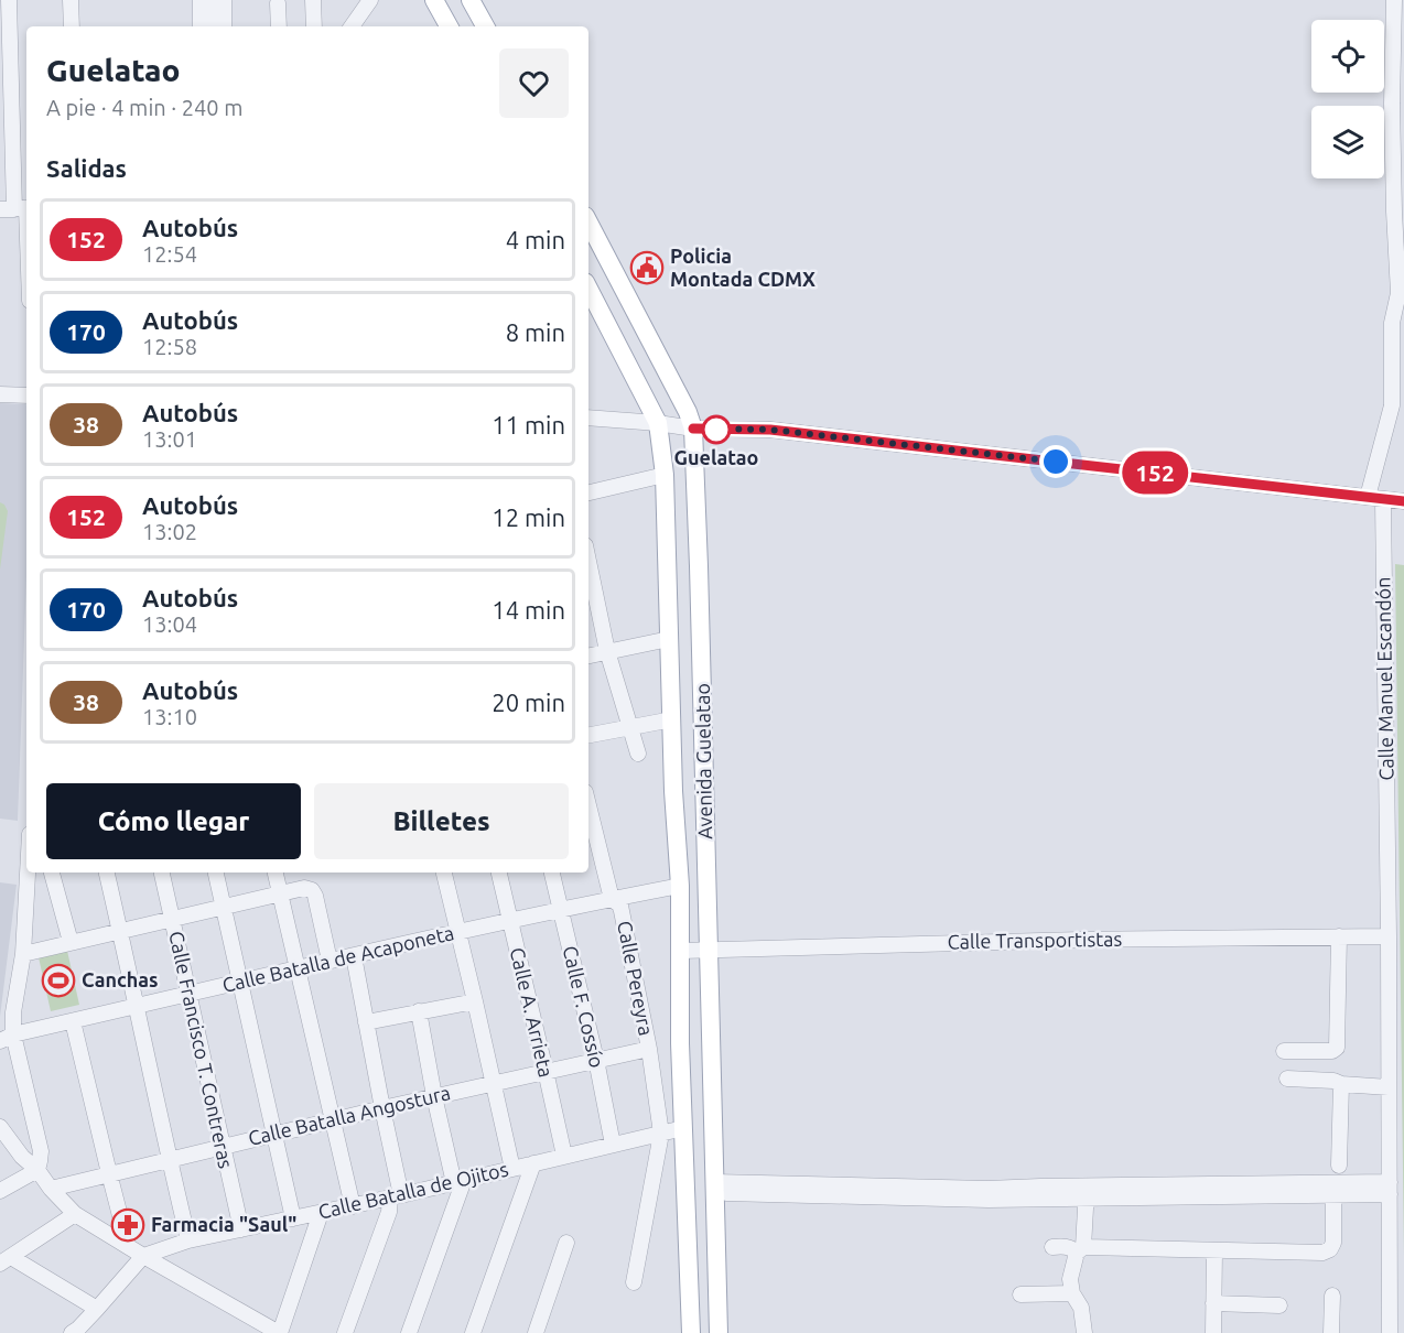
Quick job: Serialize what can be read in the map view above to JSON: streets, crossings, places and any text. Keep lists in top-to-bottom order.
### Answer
{
  "streets": {
    "main road": ["Avenida Guelatao"],
    "street": [
      "Calle Manuel Escandón",
      "Calle Transportistas",
      "Calle Batalla de Acaponeta",
      "Calle Pereyra",
      "Calle F. Cossío",
      "Calle A. Arrieta",
      "Calle Francisco T. Contreras",
      "Calle Batalla Angostura",
      "Calle Batalla de Ojitos"
    ]
  },
  "crossings": [
    ["Calle Manuel Escandón", "Calle Transportistas"],
    ["Avenida Guelatao", "Calle Transportistas"],
    ["Avenida Guelatao", "Calle Batalla de Acaponeta"],
    ["Avenida Guelatao", "Calle Batalla de Ojitos"],
    ["Calle Batalla de Acaponeta", "Calle Pereyra"],
    ["Calle Batalla de Acaponeta", "Calle F. Cossío"],
    ["Calle Batalla de Acaponeta", "Calle A. Arrieta"],
    ["Calle Batalla de Acaponeta", "Calle Francisco T. Contreras"],
    ["Calle Pereyra", "Calle Batalla Angostura"],
    ["Calle Pereyra", "Calle Batalla de Ojitos"],
    ["Calle F. Cossío", "Calle Batalla Angostura"],
    ["Calle F. Cossío", "Calle Batalla de Ojitos"],
    ["Calle A. Arrieta", "Calle Batalla Angostura"],
    ["Calle A. Arrieta", "Calle Batalla de Ojitos"],
    ["Calle Francisco T. Contreras", "Calle Batalla Angostura"],
    ["Calle Francisco T. Contreras", "Calle Batalla de Ojitos"]
  ],
  "places": {
    "public building": ["Policia Montada CDMX"],
    "other": ["Guelatao"],
    "sports": ["Canchas"],
    "pharmacy": ["Farmacia \"Saul\""]
  },
  "lines": ["bus line 152"],
  "page": {
    "on_map": "152",
    "heading": [
      ["Guelatao", "A pie · 4 min · 240 m"],
      "Salidas"
    ],
    "list": [
      {
        "mark": "152",
        "name": "Autobús",
        "note": "12:54",
        "value": "4 min"
      },
      {
        "mark": "170",
        "name": "Autobús",
        "note": "12:58",
        "value": "8 min"
      },
      {
        "mark": "38",
        "name": "Autobús",
        "note": "13:01",
        "value": "11 min"
      },
      {
        "mark": "152",
        "name": "Autobús",
        "note": "13:02",
        "value": "12 min"
      },
      {
        "mark": "170",
        "name": "Autobús",
        "note": "13:04",
        "value": "14 min"
      },
      {
        "mark": "38",
        "name": "Autobús",
        "note": "13:10",
        "value": "20 min"
      }
    ],
    "buttons": ["Cómo llegar", "Billetes"]
  }
}
